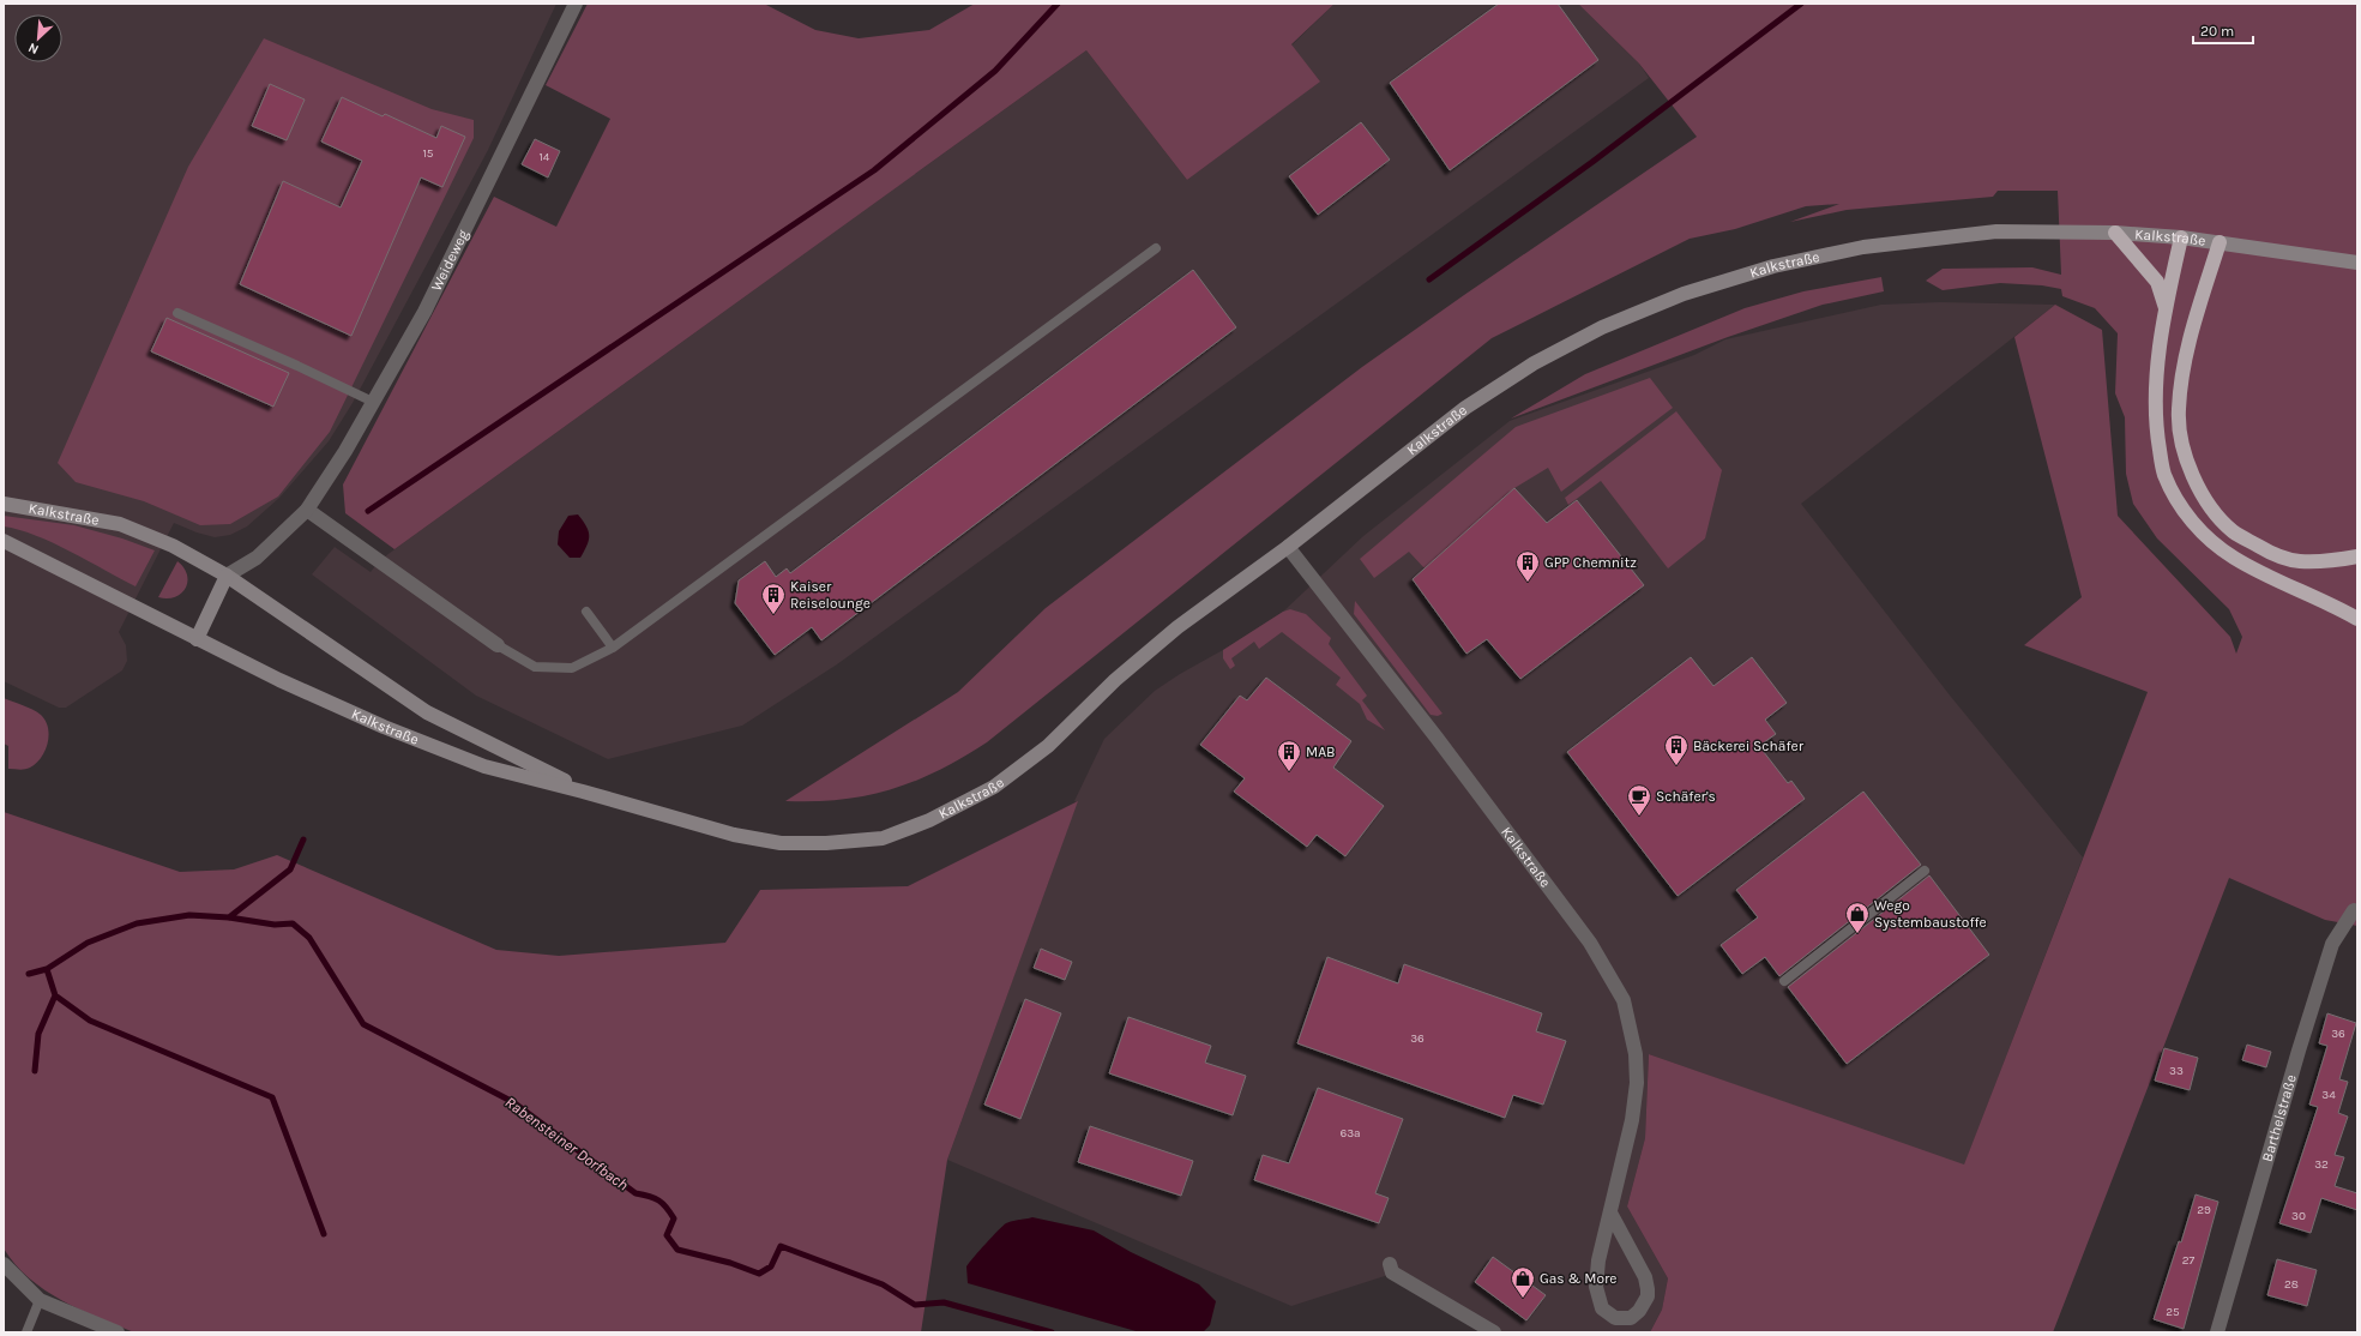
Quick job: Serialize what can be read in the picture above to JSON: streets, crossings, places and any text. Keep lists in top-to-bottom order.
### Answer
{
  "streets": {
    "main road": ["Kalkstraße"],
    "street": ["Weideweg", "Barthelstraße"]
  },
  "crossings": [
    ["Kalkstraße", "Weideweg"]
  ],
  "water": ["Rabensteiner Dorfbach"],
  "places": {
    "building": [
      "GPP Chemnitz",
      "Kaiser Reiselounge",
      "Bäckerei Schäfer",
      "MAB"
    ],
    "cafe": ["Schäfer's"],
    "shop": ["Wego Systembaustoffe", "Gas & More"]
  },
  "house_numbers": [
    "15",
    "14",
    "36",
    "36",
    "33",
    "34",
    "63a",
    "32",
    "29",
    "30",
    "27",
    "28",
    "25"
  ],
  "scale_bar": "20 m",
  "north": "bottom left"
}
